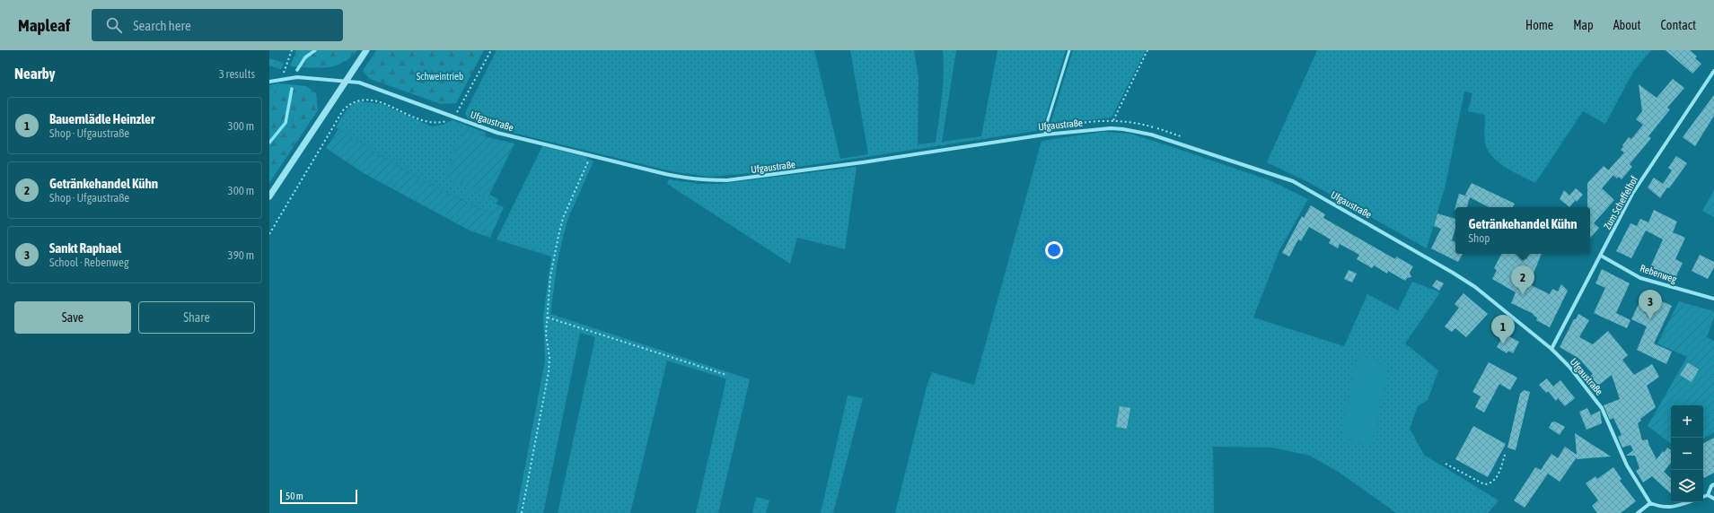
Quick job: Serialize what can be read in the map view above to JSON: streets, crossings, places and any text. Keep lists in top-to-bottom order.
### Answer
{
  "streets": {
    "street": ["Ufgaustraße", "Zum Scheffelhof", "Rebenweg"]
  },
  "crossings": [
    ["Ufgaustraße", "Zum Scheffelhof"],
    ["Zum Scheffelhof", "Rebenweg"]
  ],
  "parks": ["Schweintrieb"],
  "scale_bar": "50 m",
  "page": {
    "header": "Mapleaf",
    "search": "Search here",
    "nav": [
      "Home",
      "Map",
      "About",
      "Contact"
    ],
    "heading": ["Nearby", "3 results"],
    "list": [
      {
        "mark": "1",
        "name": "Bauernlädle Heinzler",
        "note": "Shop · Ufgaustraße",
        "value": "300 m"
      },
      {
        "mark": "2",
        "name": "Getränkehandel Kühn",
        "note": "Shop · Ufgaustraße",
        "value": "300 m"
      },
      {
        "mark": "3",
        "name": "Sankt Raphael",
        "note": "School · Rebenweg",
        "value": "390 m"
      }
    ],
    "popup": ["Getränkehandel Kühn", "Shop"],
    "pins": ["2", "3", "1"],
    "buttons": ["Save", "Share"],
    "map_buttons": ["+", "−"],
    "scale": "50 m"
  }
}
